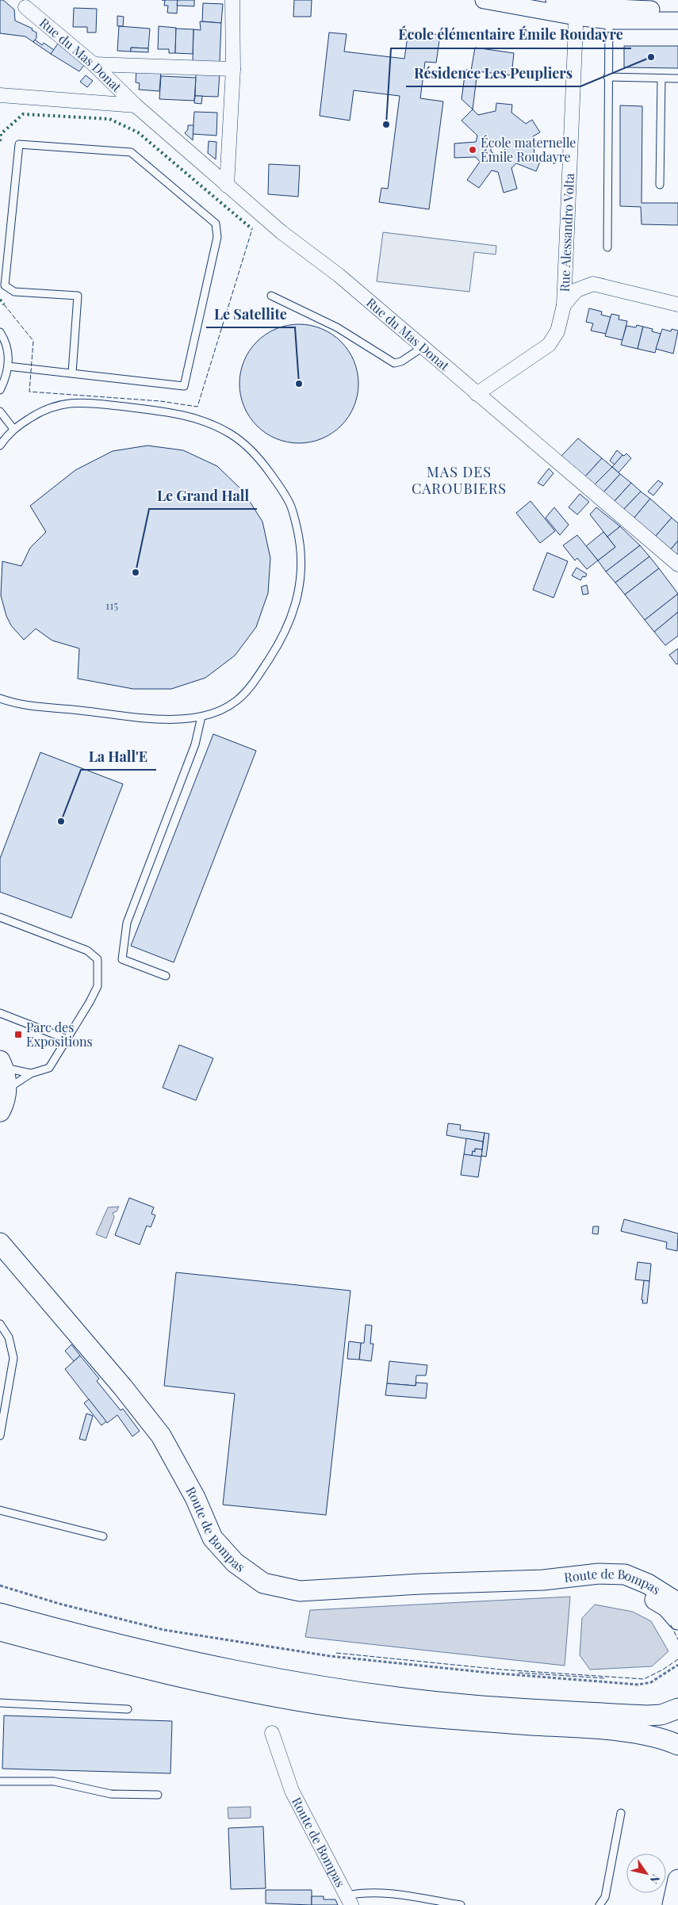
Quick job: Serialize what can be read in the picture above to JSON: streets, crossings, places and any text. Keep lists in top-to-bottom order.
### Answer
{
  "streets": {
    "main road": ["Route de Bompas"],
    "street": ["Rue du Mas Donat", "Rue Alessandro Volta"]
  },
  "crossings": [
    ["Rue du Mas Donat", "Rue Alessandro Volta"]
  ],
  "districts": ["MAS DES CAROUBIERS"],
  "places": {
    "other": [
      "Résidence Les Peupliers",
      "École élémentaire Émile Roudayre",
      "École maternelle Émile Roudayre",
      "Le Satellite",
      "Le Grand Hall",
      "La Hall'E"
    ],
    "transit": ["Parc des Expositions"]
  },
  "house_numbers": ["115"],
  "north": "bottom right"
}
